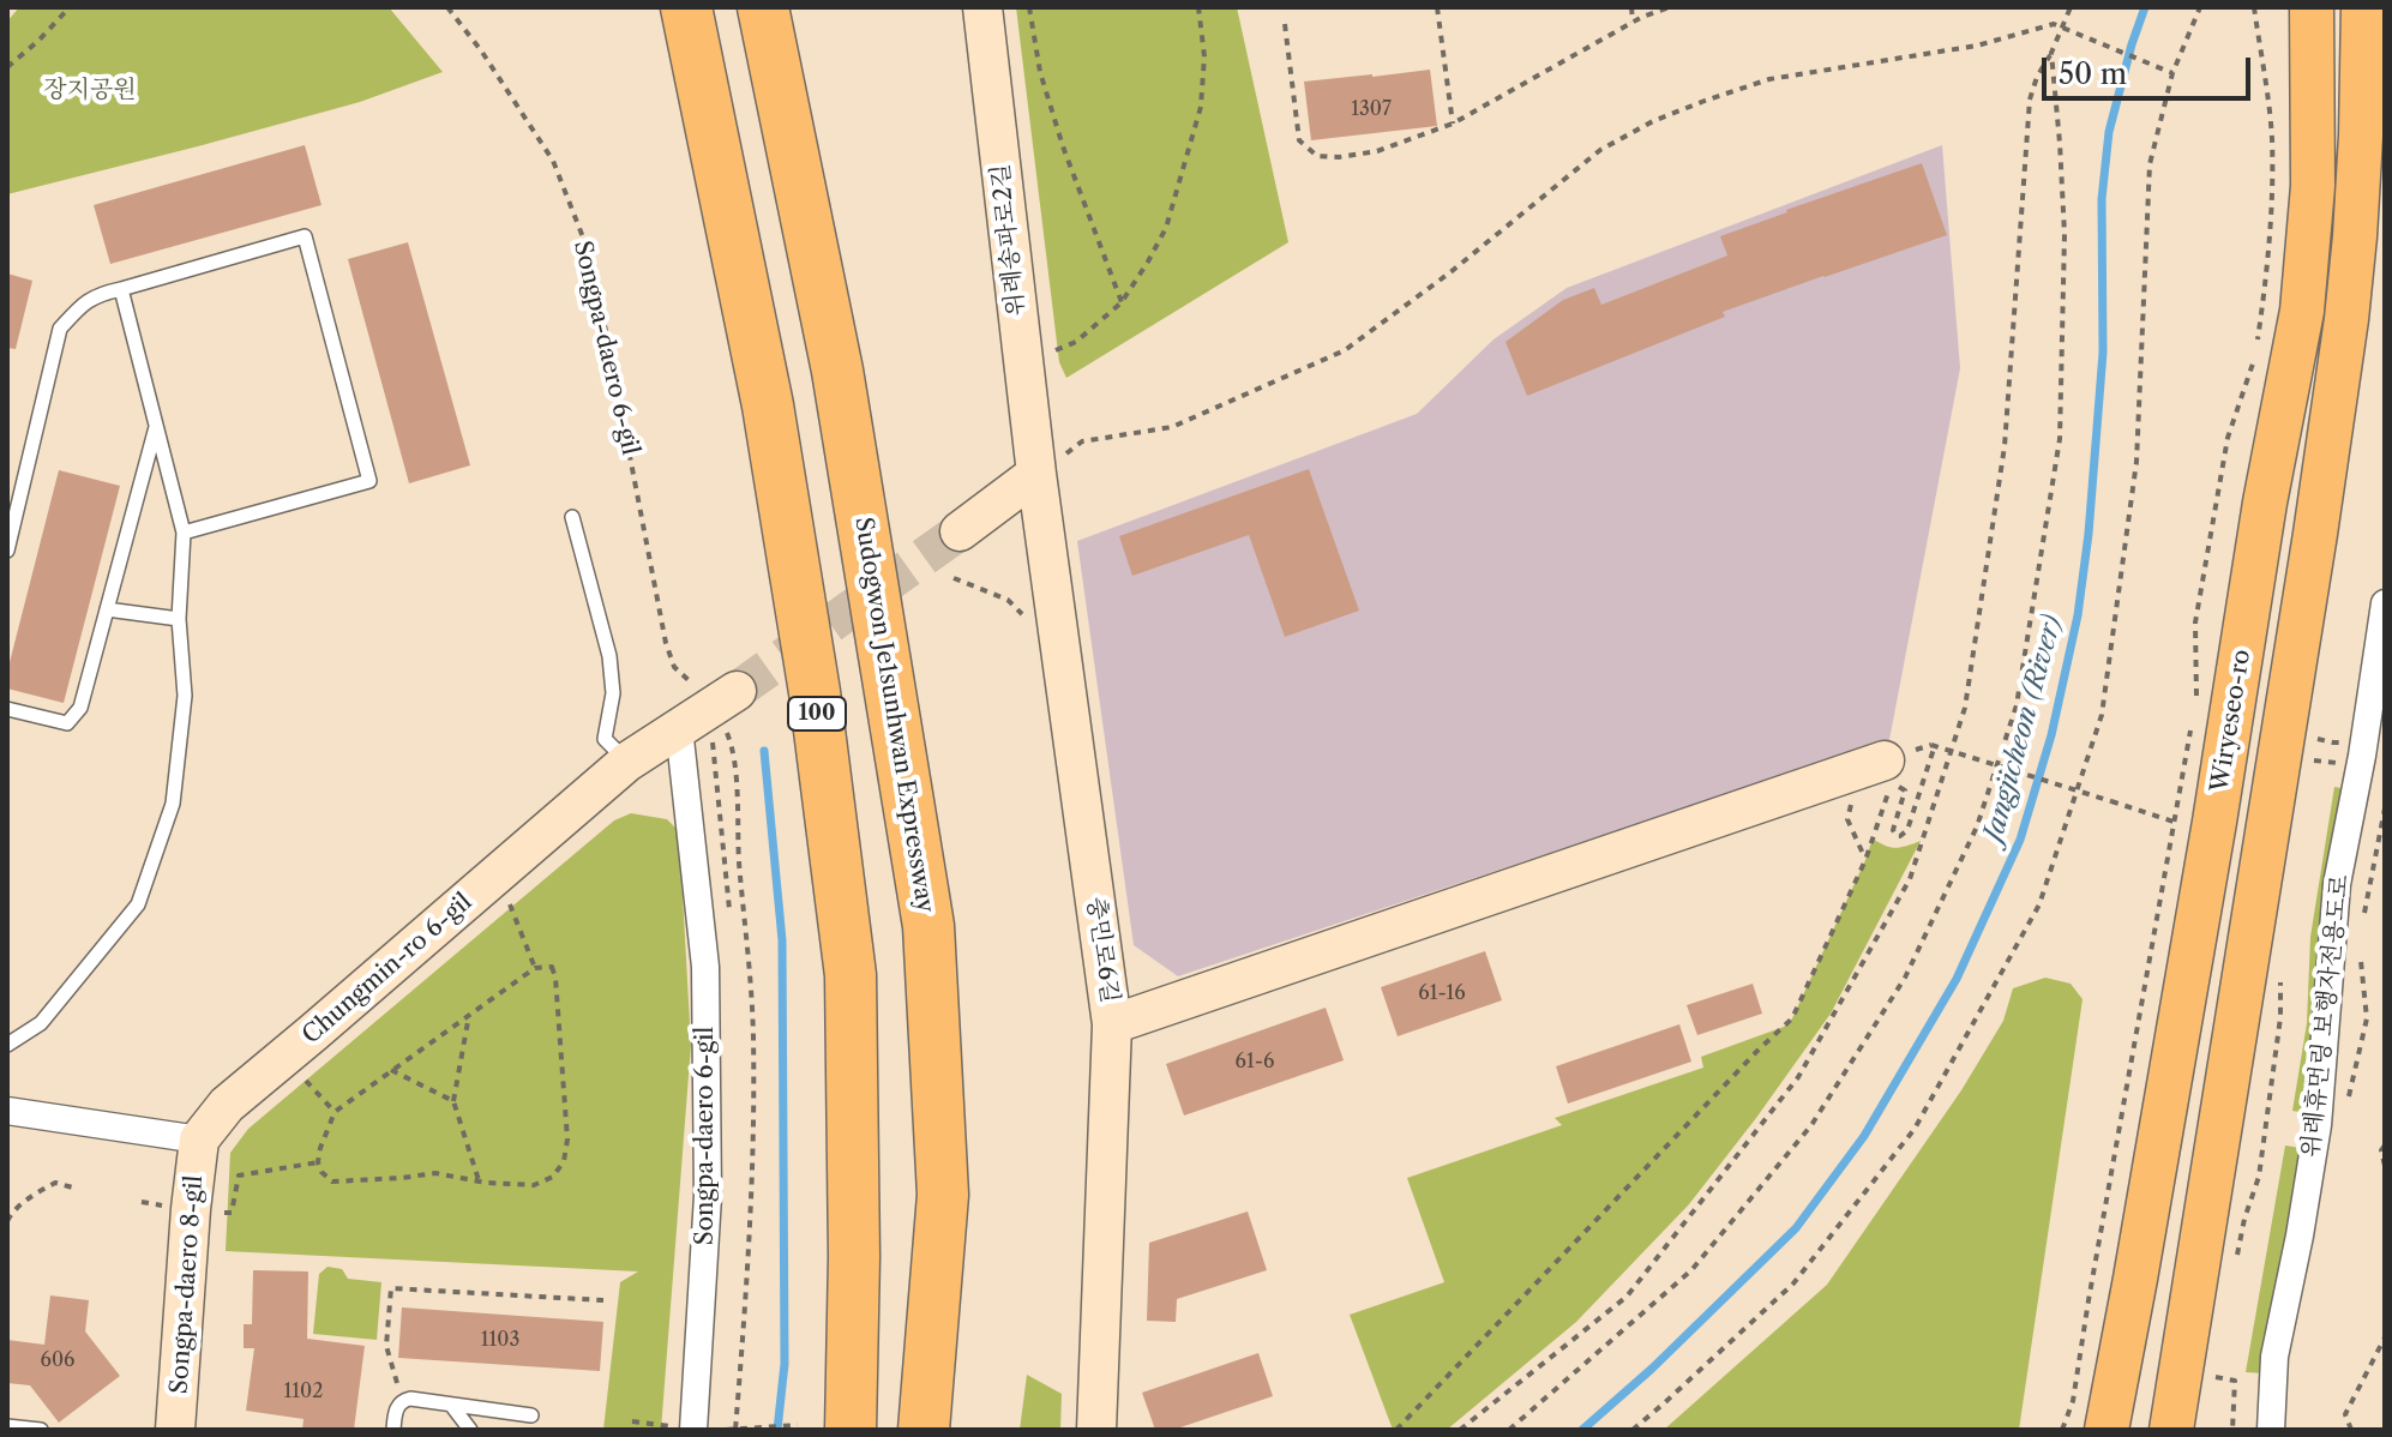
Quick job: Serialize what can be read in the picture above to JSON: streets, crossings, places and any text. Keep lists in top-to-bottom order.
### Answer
{
  "streets": {
    "highway": ["100", "Sudogwon Je1sunhwan Expressway"],
    "main road": ["Wiryeseo-ro"],
    "street": [
      "위례송파로2길",
      "Songpa-daero 6-gil",
      "충민로6길",
      "Chungmin-ro 6-gil",
      "위례휴먼링 보행자전용도로",
      "Songpa-daero 8-gil"
    ]
  },
  "crossings": [
    ["위례송파로2길", "충민로6길"],
    ["Songpa-daero 6-gil", "Chungmin-ro 6-gil"],
    ["Chungmin-ro 6-gil", "Songpa-daero 8-gil"]
  ],
  "water": ["Jangjicheon (River)"],
  "parks": ["장지공원"],
  "house_numbers": [
    "1307",
    "61-16",
    "61-6",
    "1103",
    "606",
    "1102"
  ],
  "scale_bar": "50 m"
}
